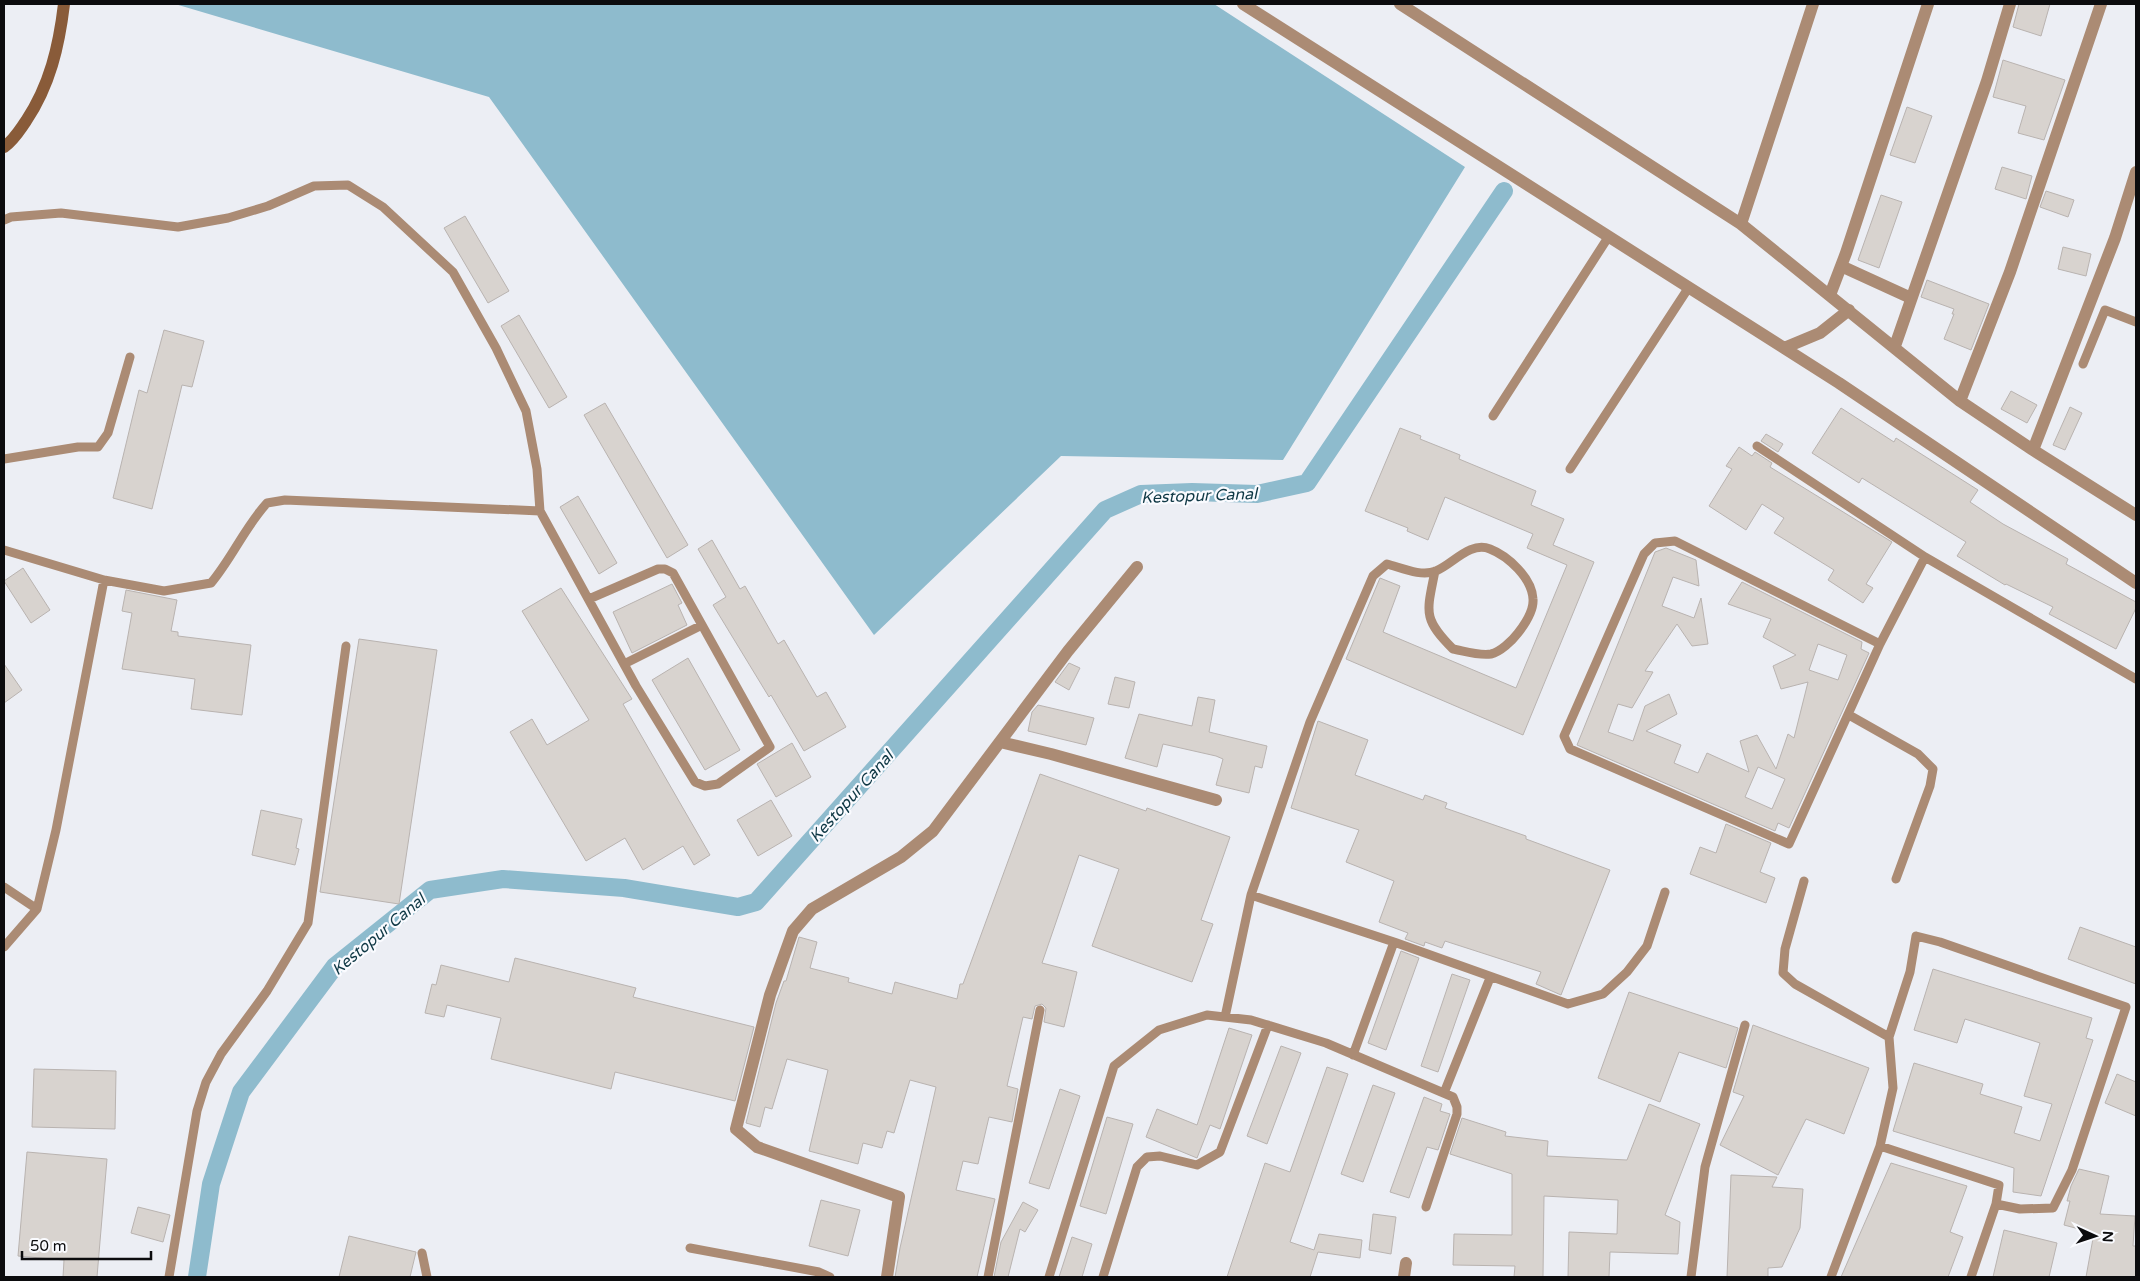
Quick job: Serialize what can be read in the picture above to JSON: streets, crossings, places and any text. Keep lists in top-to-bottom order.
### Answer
{
  "water": ["Kestopur Canal"],
  "scale_bar": "50 m",
  "north": "right"
}
